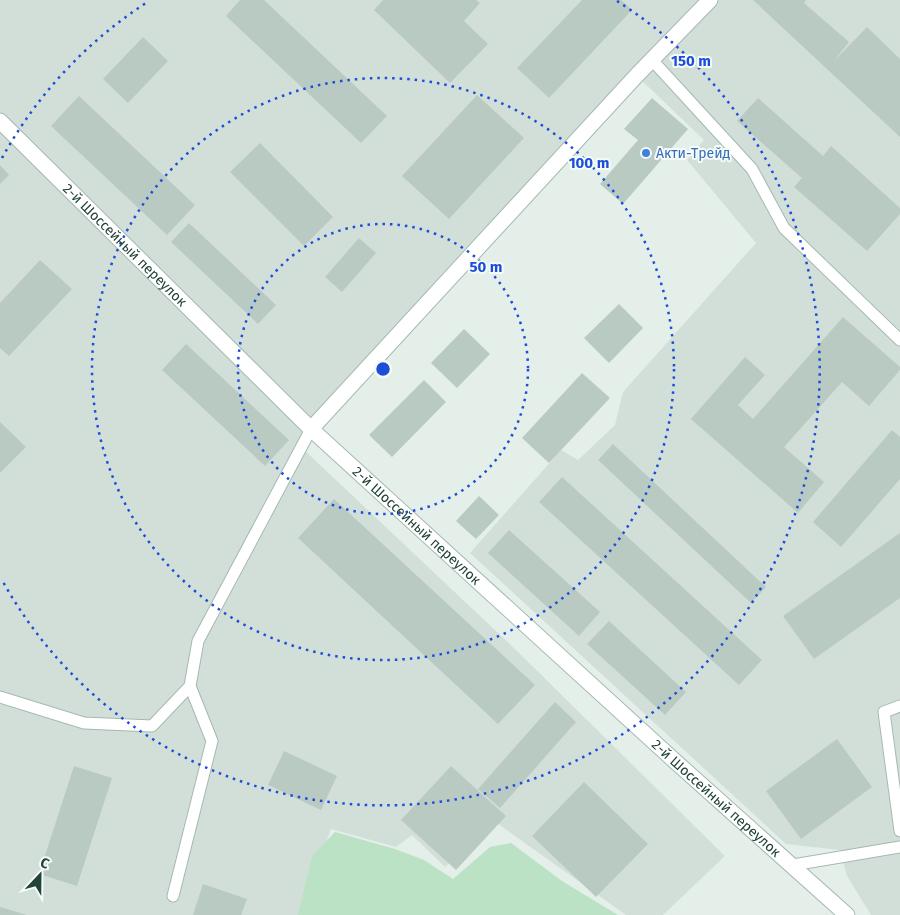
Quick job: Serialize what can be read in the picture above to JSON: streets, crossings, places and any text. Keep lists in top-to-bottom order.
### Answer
{
  "streets": {
    "street": ["2-й Шоссейный переулок"]
  },
  "places": ["Акти-Трейд"],
  "north": "top",
  "rings": ["150 m", "100 m", "50 m"]
}
